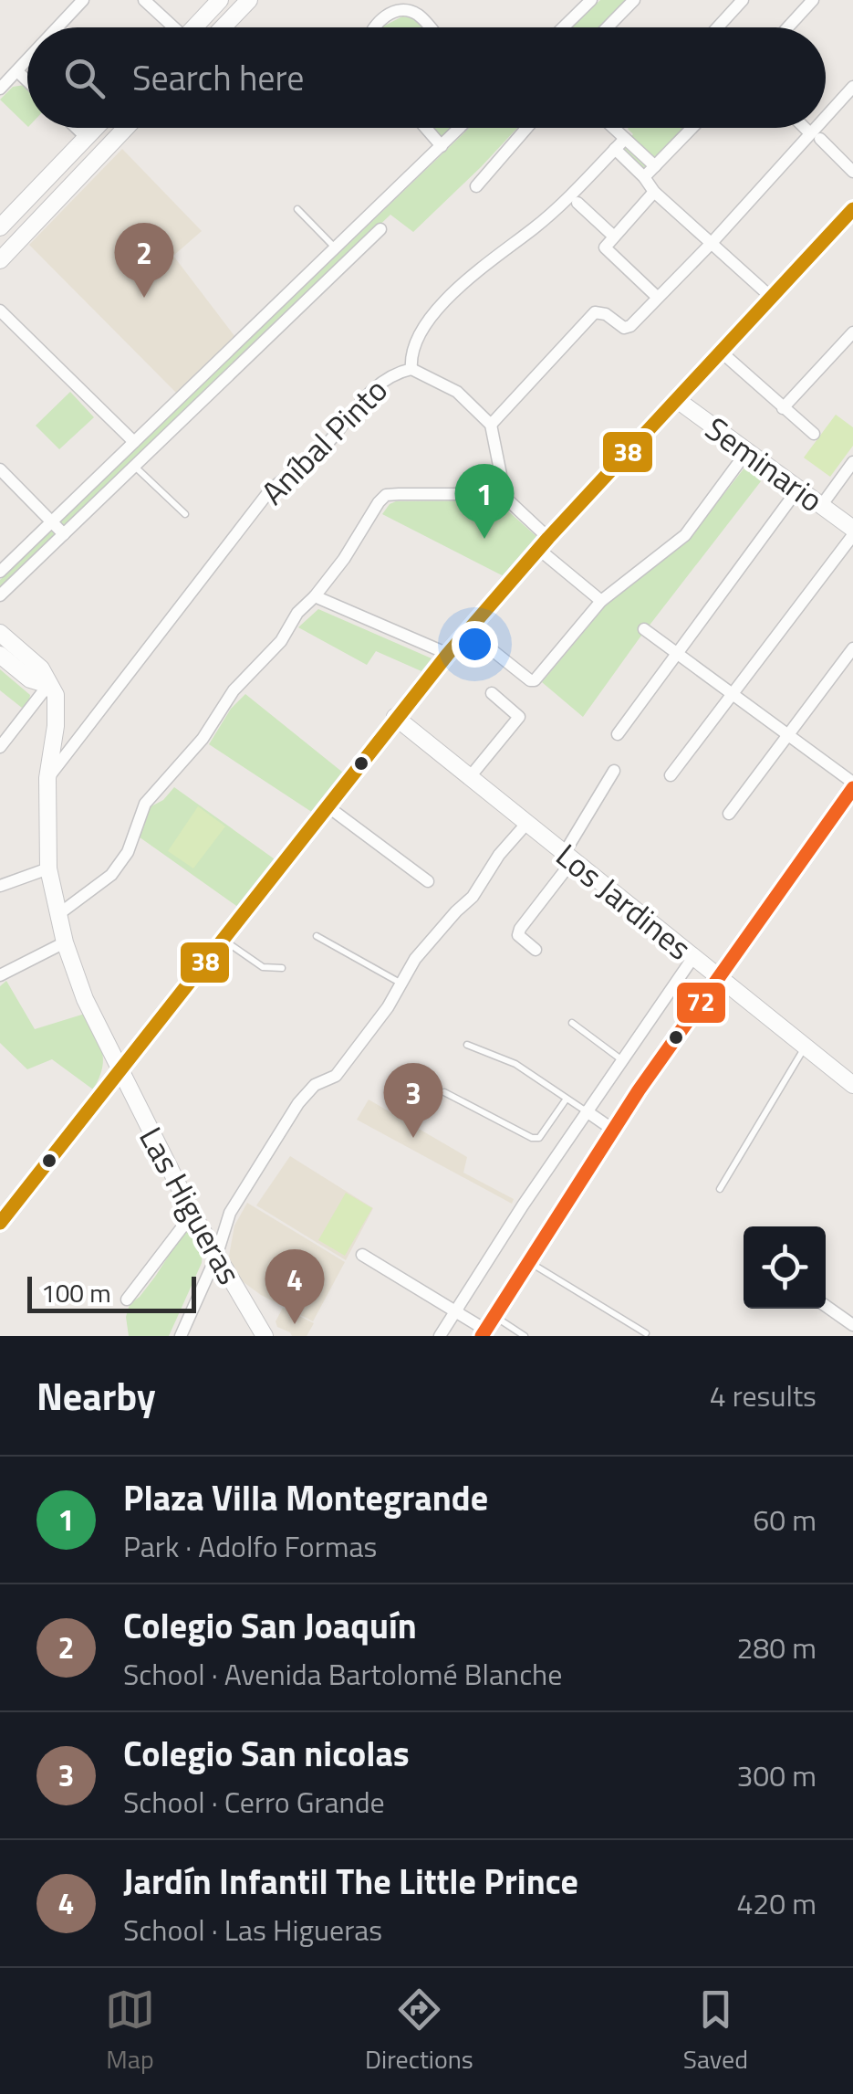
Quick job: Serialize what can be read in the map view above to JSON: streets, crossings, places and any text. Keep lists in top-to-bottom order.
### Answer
{
  "streets": {
    "main road": ["Seminario", "Los Jardines", "Las Higueras"],
    "street": ["Aníbal Pinto"]
  },
  "crossings": [
    ["Aníbal Pinto", "Las Higueras"]
  ],
  "lines": ["transit line 38", "transit line 72"],
  "scale_bar": "100 m",
  "page": {
    "search": "Search here",
    "pins": [
      "2",
      "1",
      "3",
      "4"
    ],
    "scale": "100 m",
    "heading": ["Nearby", "4 results"],
    "list": [
      {
        "mark": "1",
        "name": "Plaza Villa Montegrande",
        "note": "Park · Adolfo Formas",
        "value": "60 m"
      },
      {
        "mark": "2",
        "name": "Colegio San Joaquín",
        "note": "School · Avenida Bartolomé Blanche",
        "value": "280 m"
      },
      {
        "mark": "3",
        "name": "Colegio San nicolas",
        "note": "School · Cerro Grande",
        "value": "300 m"
      },
      {
        "mark": "4",
        "name": "Jardín Infantil The Little Prince",
        "note": "School · Las Higueras",
        "value": "420 m"
      }
    ],
    "nav": ["Map", "Directions", "Saved"]
  }
}
